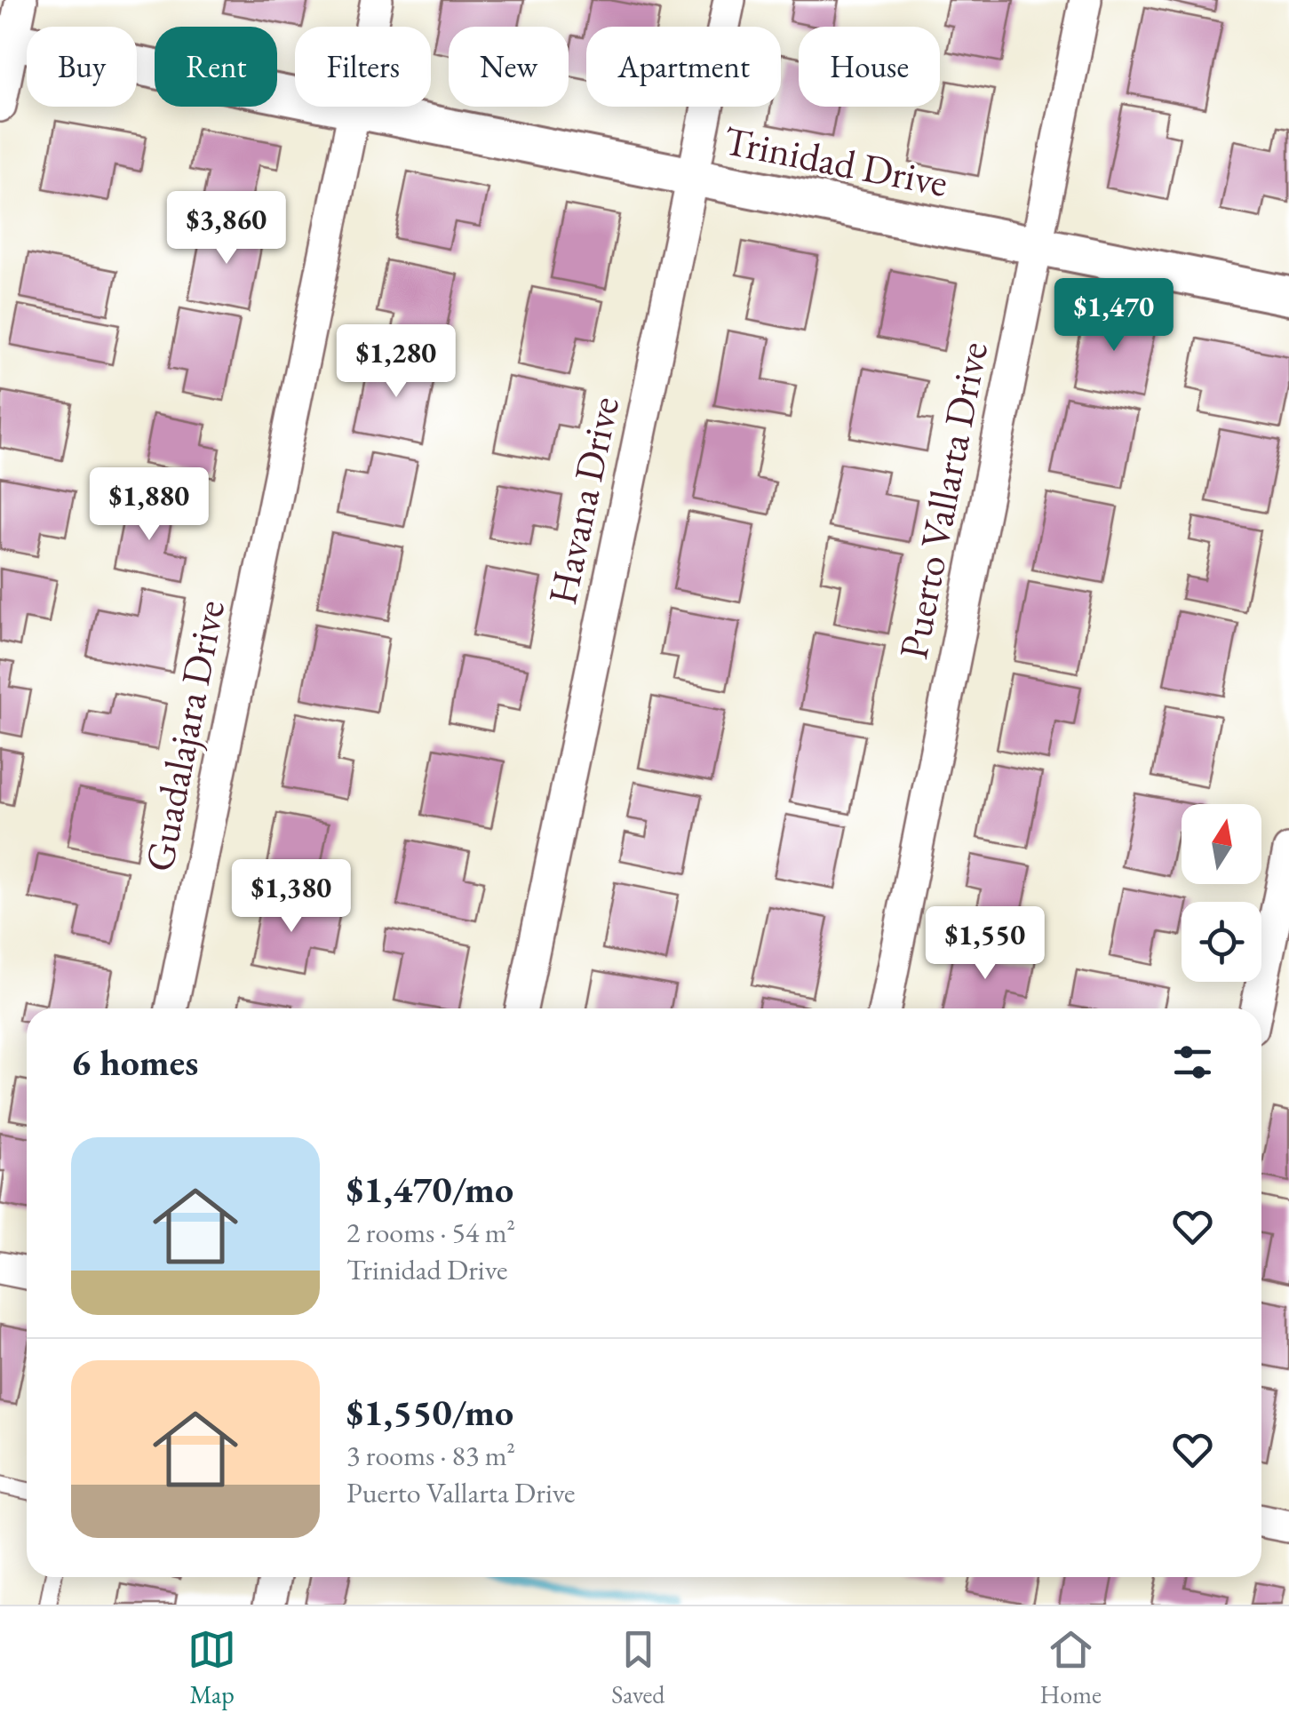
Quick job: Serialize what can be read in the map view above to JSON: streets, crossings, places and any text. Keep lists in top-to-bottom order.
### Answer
{
  "streets": {
    "street": [
      "Trinidad Drive",
      "Havana Drive",
      "Puerto Vallarta Drive",
      "Guadalajara Drive"
    ]
  },
  "crossings": [
    ["Trinidad Drive", "Havana Drive"],
    ["Trinidad Drive", "Puerto Vallarta Drive"],
    ["Trinidad Drive", "Guadalajara Drive"]
  ],
  "north": "top",
  "page": {
    "chip": [
      "Buy",
      "Rent",
      "Filters",
      "New",
      "Apartment",
      "House"
    ],
    "price": [
      "$3,860",
      "$1,470",
      "$1,280",
      "$1,880",
      "$1,380",
      "$1,550"
    ],
    "heading": "6 homes",
    "list": [
      {
        "name": "$1,470/mo",
        "note": "2 rooms · 54 m² · Trinidad Drive"
      },
      {
        "name": "$1,550/mo",
        "note": "3 rooms · 83 m² · Puerto Vallarta Drive"
      }
    ],
    "tabs": ["Map", "Saved", "Home"]
  }
}
